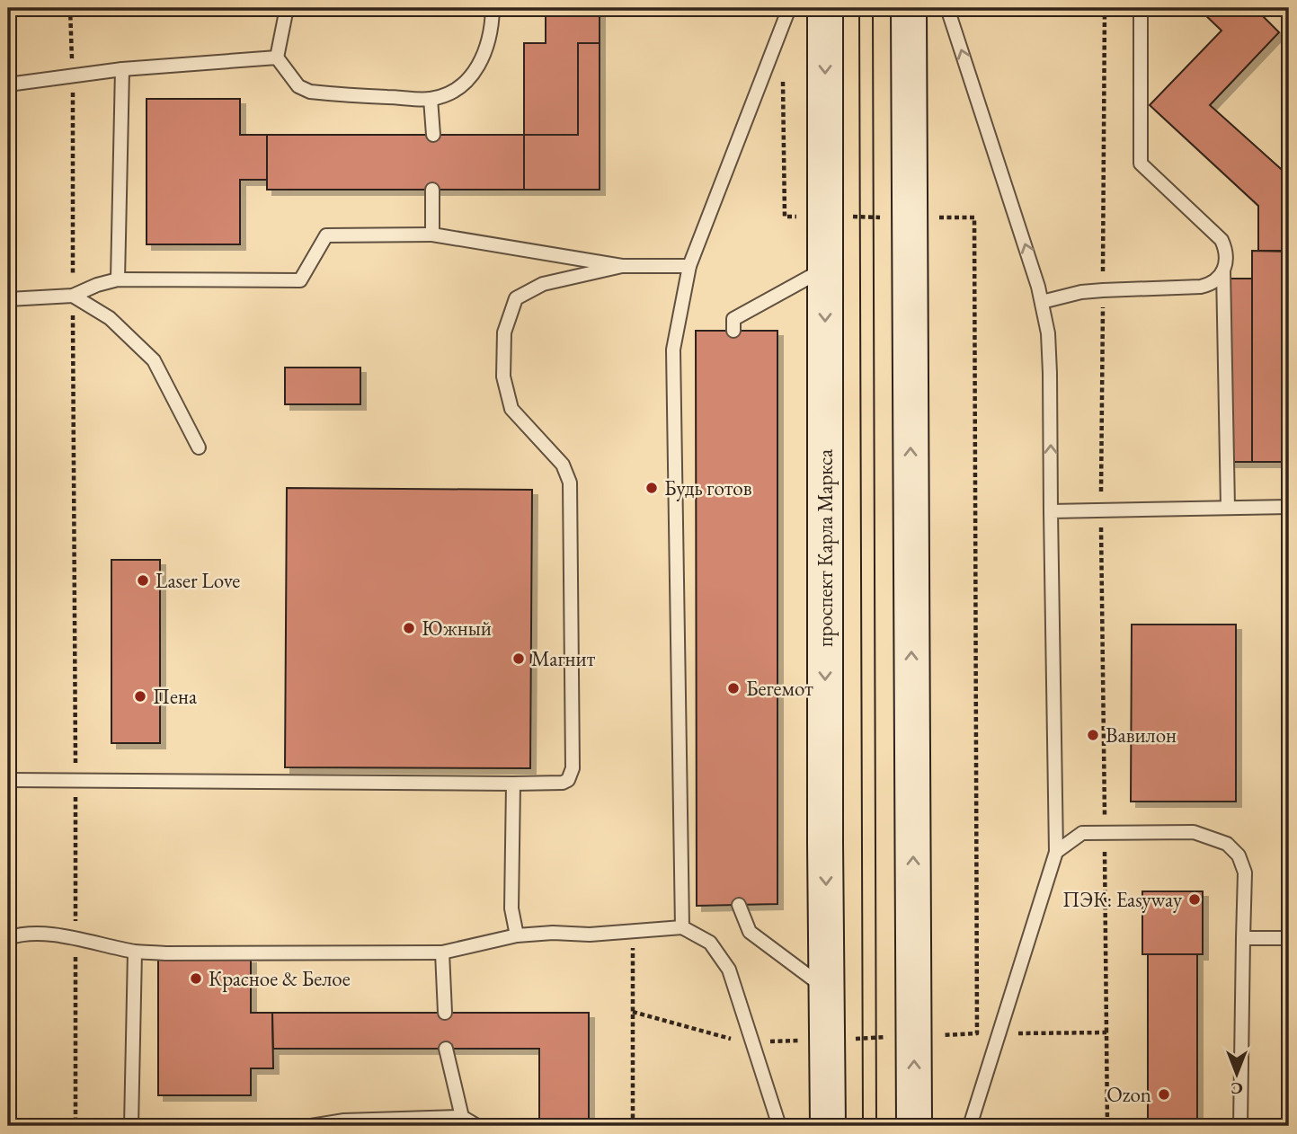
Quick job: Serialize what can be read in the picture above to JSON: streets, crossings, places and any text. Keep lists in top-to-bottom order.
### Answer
{
  "streets": {
    "main road": ["проспект Карла Маркса"]
  },
  "places": [
    "Будь готов",
    "Laser Love",
    "Южный",
    "Магнит",
    "Бегемот",
    "Пена",
    "Вавилон",
    "ПЭК: Easyway",
    "Красное & Белое",
    "Ozon"
  ],
  "north": "bottom"
}
